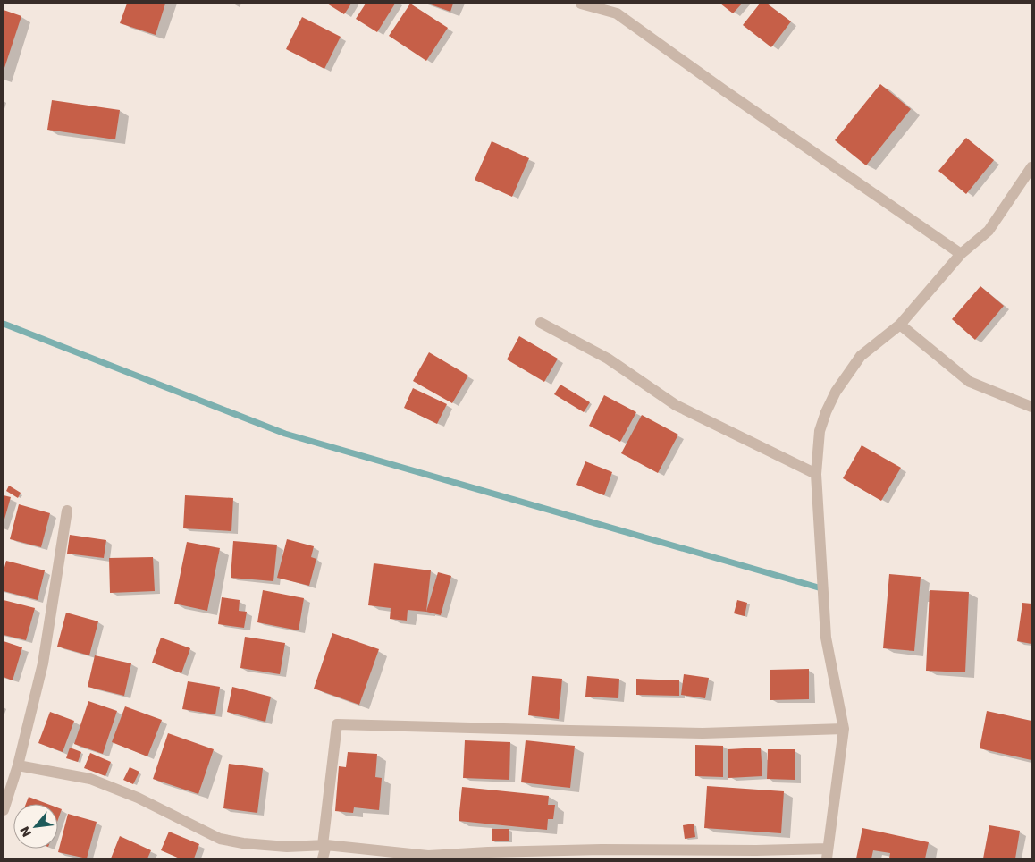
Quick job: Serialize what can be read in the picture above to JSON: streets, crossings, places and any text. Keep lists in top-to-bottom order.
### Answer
{
  "north": "bottom left"
}
